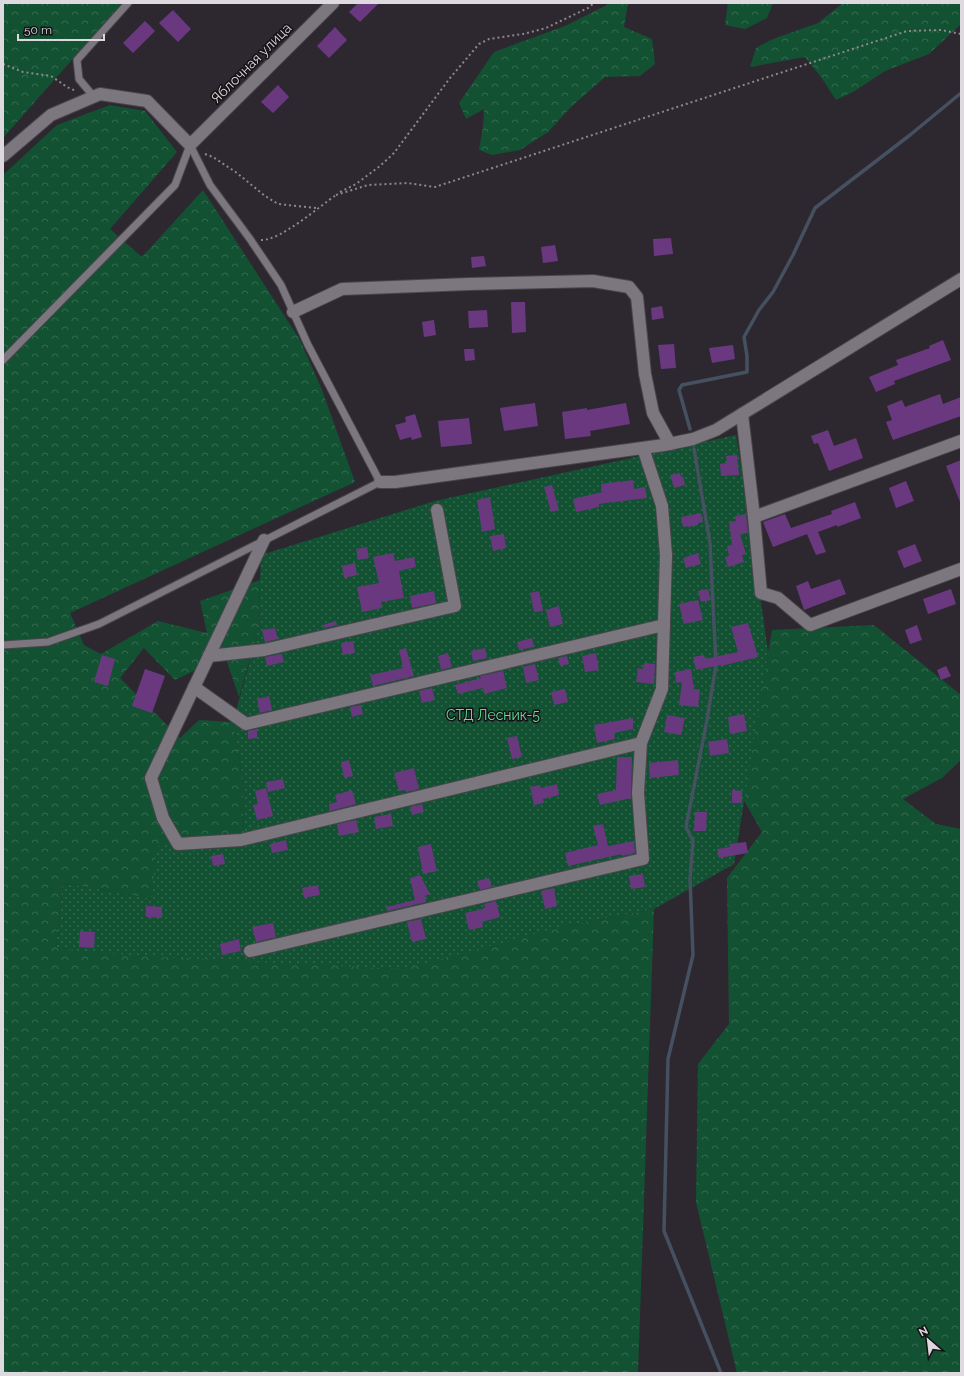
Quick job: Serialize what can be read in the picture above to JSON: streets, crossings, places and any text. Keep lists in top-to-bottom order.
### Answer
{
  "streets": {
    "street": ["Яблочная улица"]
  },
  "parks": ["СТД Лесник-5"],
  "scale_bar": "50 m",
  "north": "top left"
}
